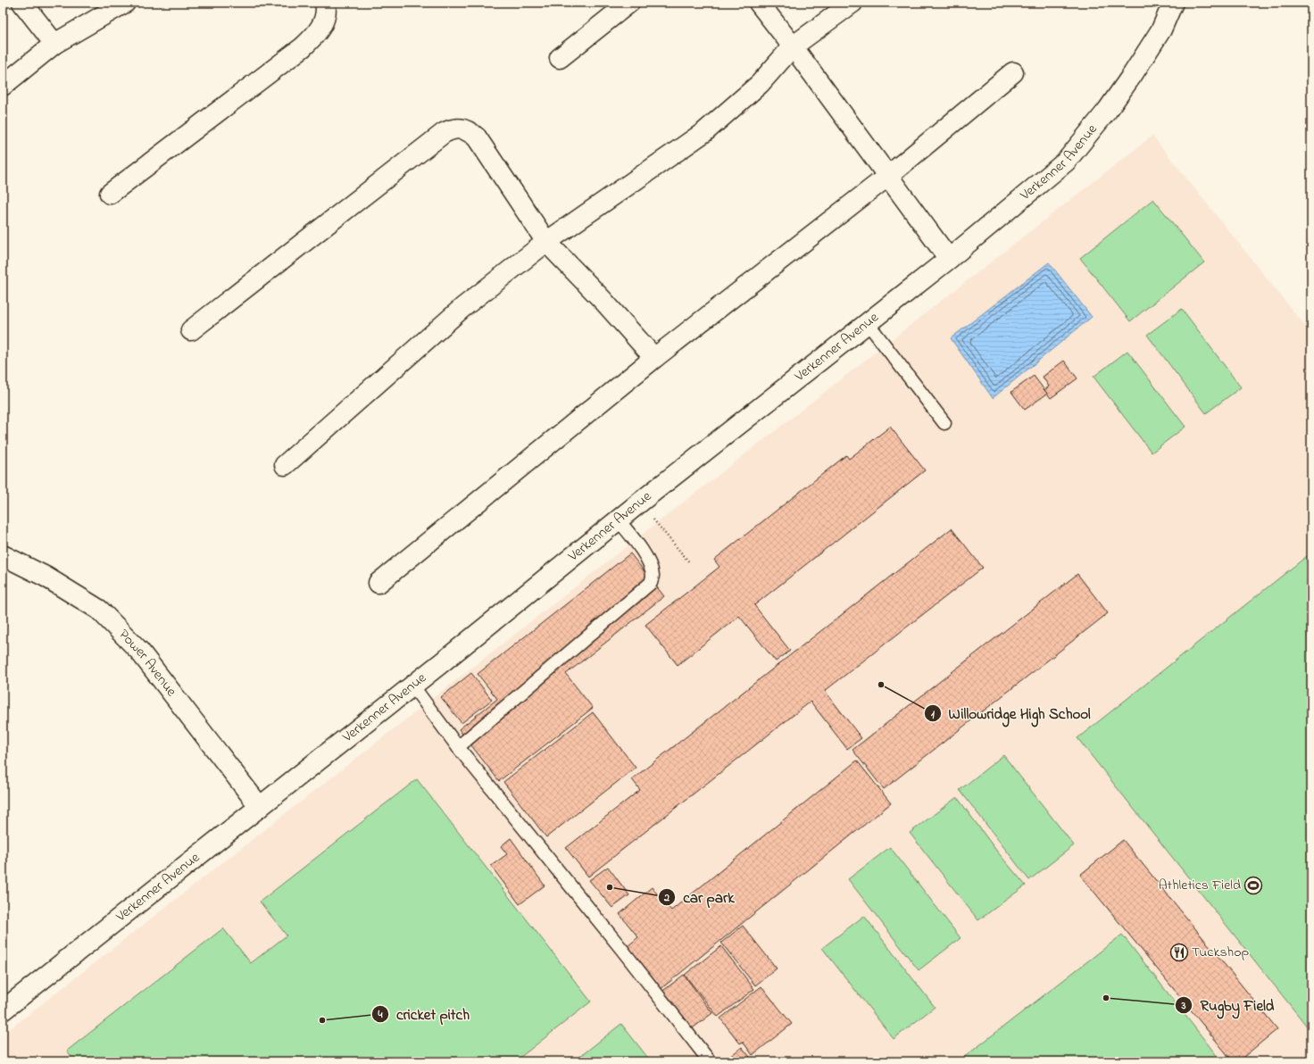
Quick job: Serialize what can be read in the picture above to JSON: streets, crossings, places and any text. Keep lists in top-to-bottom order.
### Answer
{
  "streets": {
    "street": ["Verkenner Avenue", "Power Avenue"]
  },
  "crossings": [
    ["Verkenner Avenue", "Power Avenue"]
  ],
  "places": {
    "other": [
      "Willowridge High School",
      "car park",
      "Rugby Field",
      "cricket pitch"
    ],
    "sports": ["Athletics Field"],
    "restaurant": ["Tuckshop"]
  }
}
